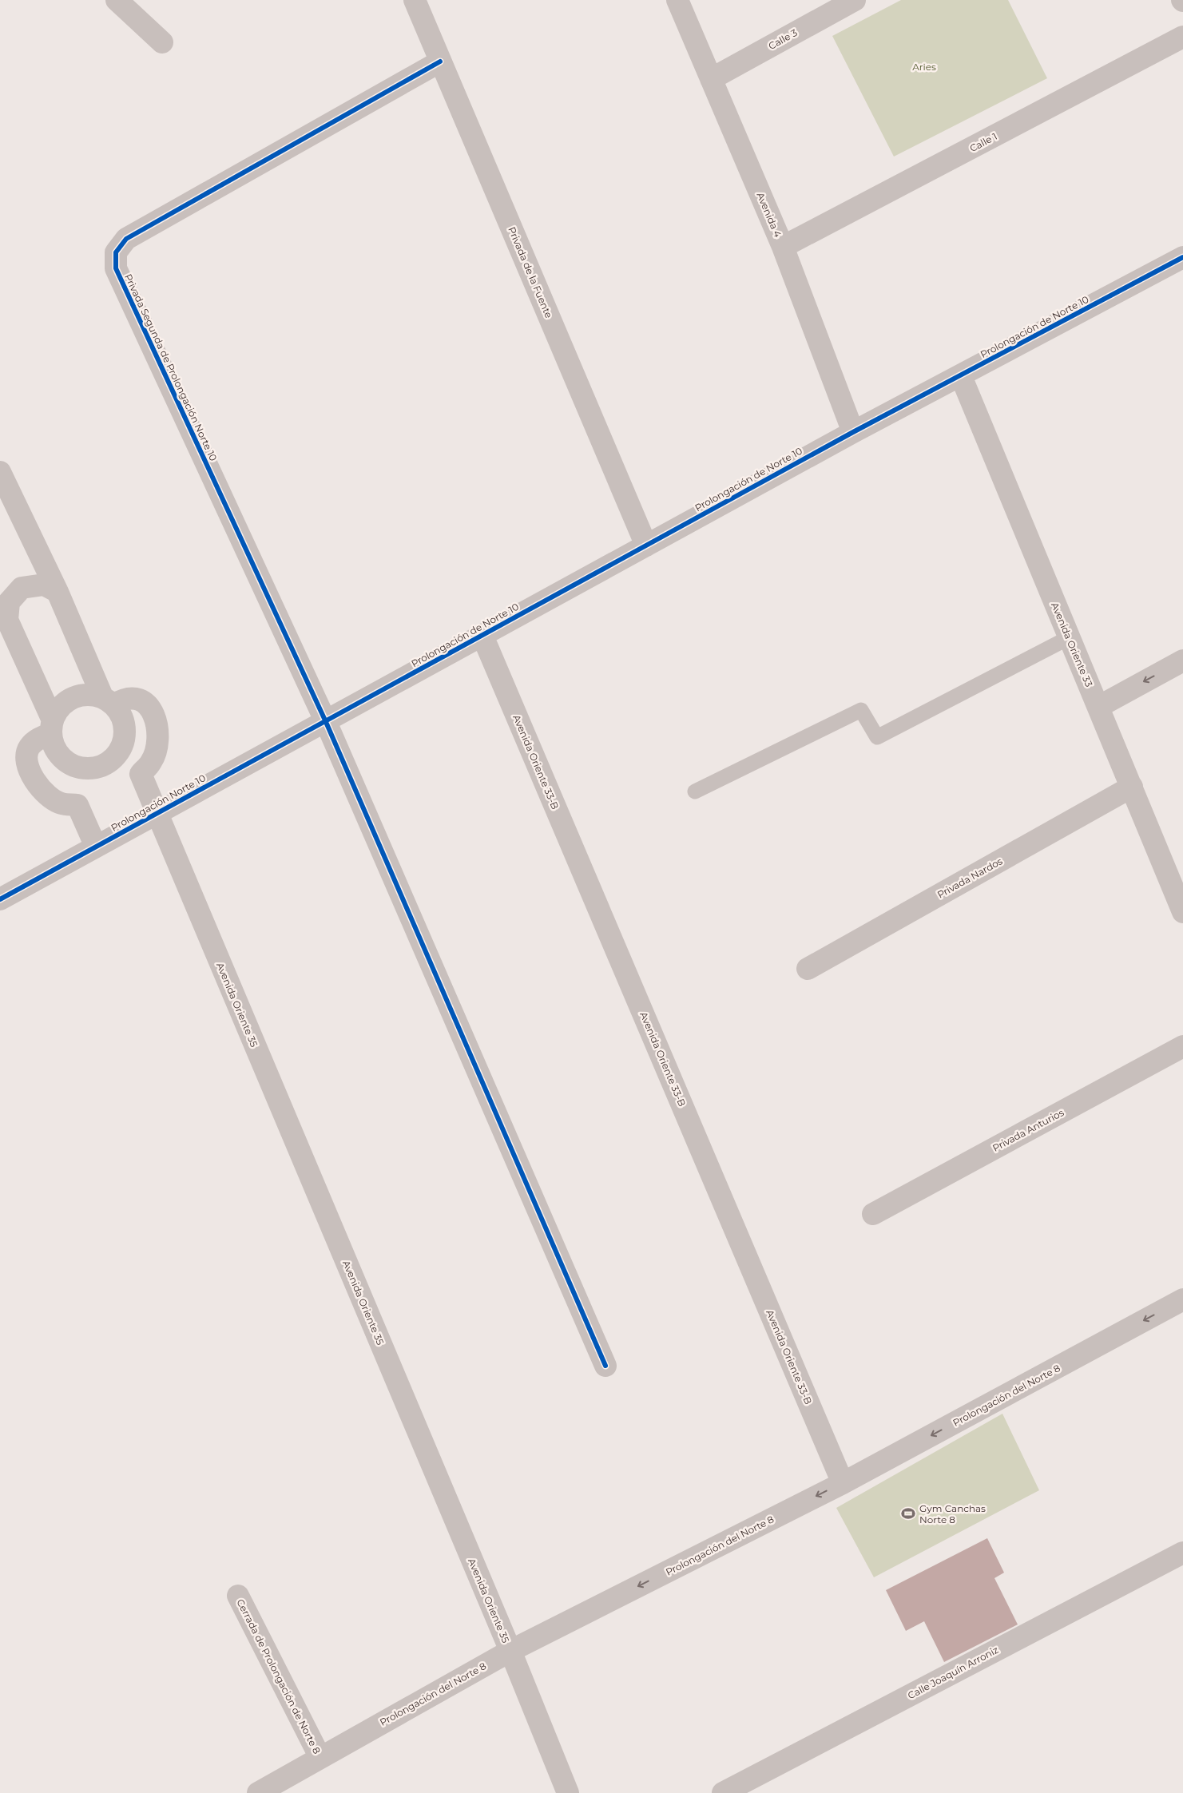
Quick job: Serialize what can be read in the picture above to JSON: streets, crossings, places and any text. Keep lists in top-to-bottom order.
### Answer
{
  "streets": {
    "street": [
      "Calle 3",
      "Calle 1",
      "Avenida 4",
      "Privada de la Fuente",
      "Prolongación de Norte 10",
      "Privada Segunda de Prolongación Norte 10",
      "Avenida Oriente 33",
      "Avenida Oriente 33-B",
      "Prolongación Norte 10",
      "Privada Nardos",
      "Avenida Oriente 35",
      "Privada Anturios",
      "Prolongación del Norte 8",
      "Calle Joaquín Arroniz",
      "Cerrada de Prolongación de Norte 8"
    ]
  },
  "crossings": [
    ["Calle 3", "Avenida 4"],
    ["Calle 1", "Avenida 4"],
    ["Avenida 4", "Prolongación de Norte 10"],
    ["Privada de la Fuente", "Prolongación de Norte 10"],
    ["Privada de la Fuente", "Privada Segunda de Prolongación Norte 10"],
    ["Prolongación de Norte 10", "Privada Segunda de Prolongación Norte 10"],
    ["Prolongación de Norte 10", "Avenida Oriente 33"],
    ["Prolongación de Norte 10", "Avenida Oriente 33-B"],
    ["Prolongación de Norte 10", "Prolongación Norte 10"],
    ["Privada Segunda de Prolongación Norte 10", "Prolongación Norte 10"],
    ["Avenida Oriente 33", "Privada Nardos"],
    ["Avenida Oriente 33-B", "Prolongación del Norte 8"],
    ["Prolongación Norte 10", "Avenida Oriente 35"],
    ["Avenida Oriente 35", "Prolongación del Norte 8"],
    ["Prolongación del Norte 8", "Cerrada de Prolongación de Norte 8"]
  ],
  "one_way": ["Prolongación del Norte 8"],
  "parks": ["Aries"],
  "places": {
    "sports": ["Gym Canchas Norte 8"]
  }
}
